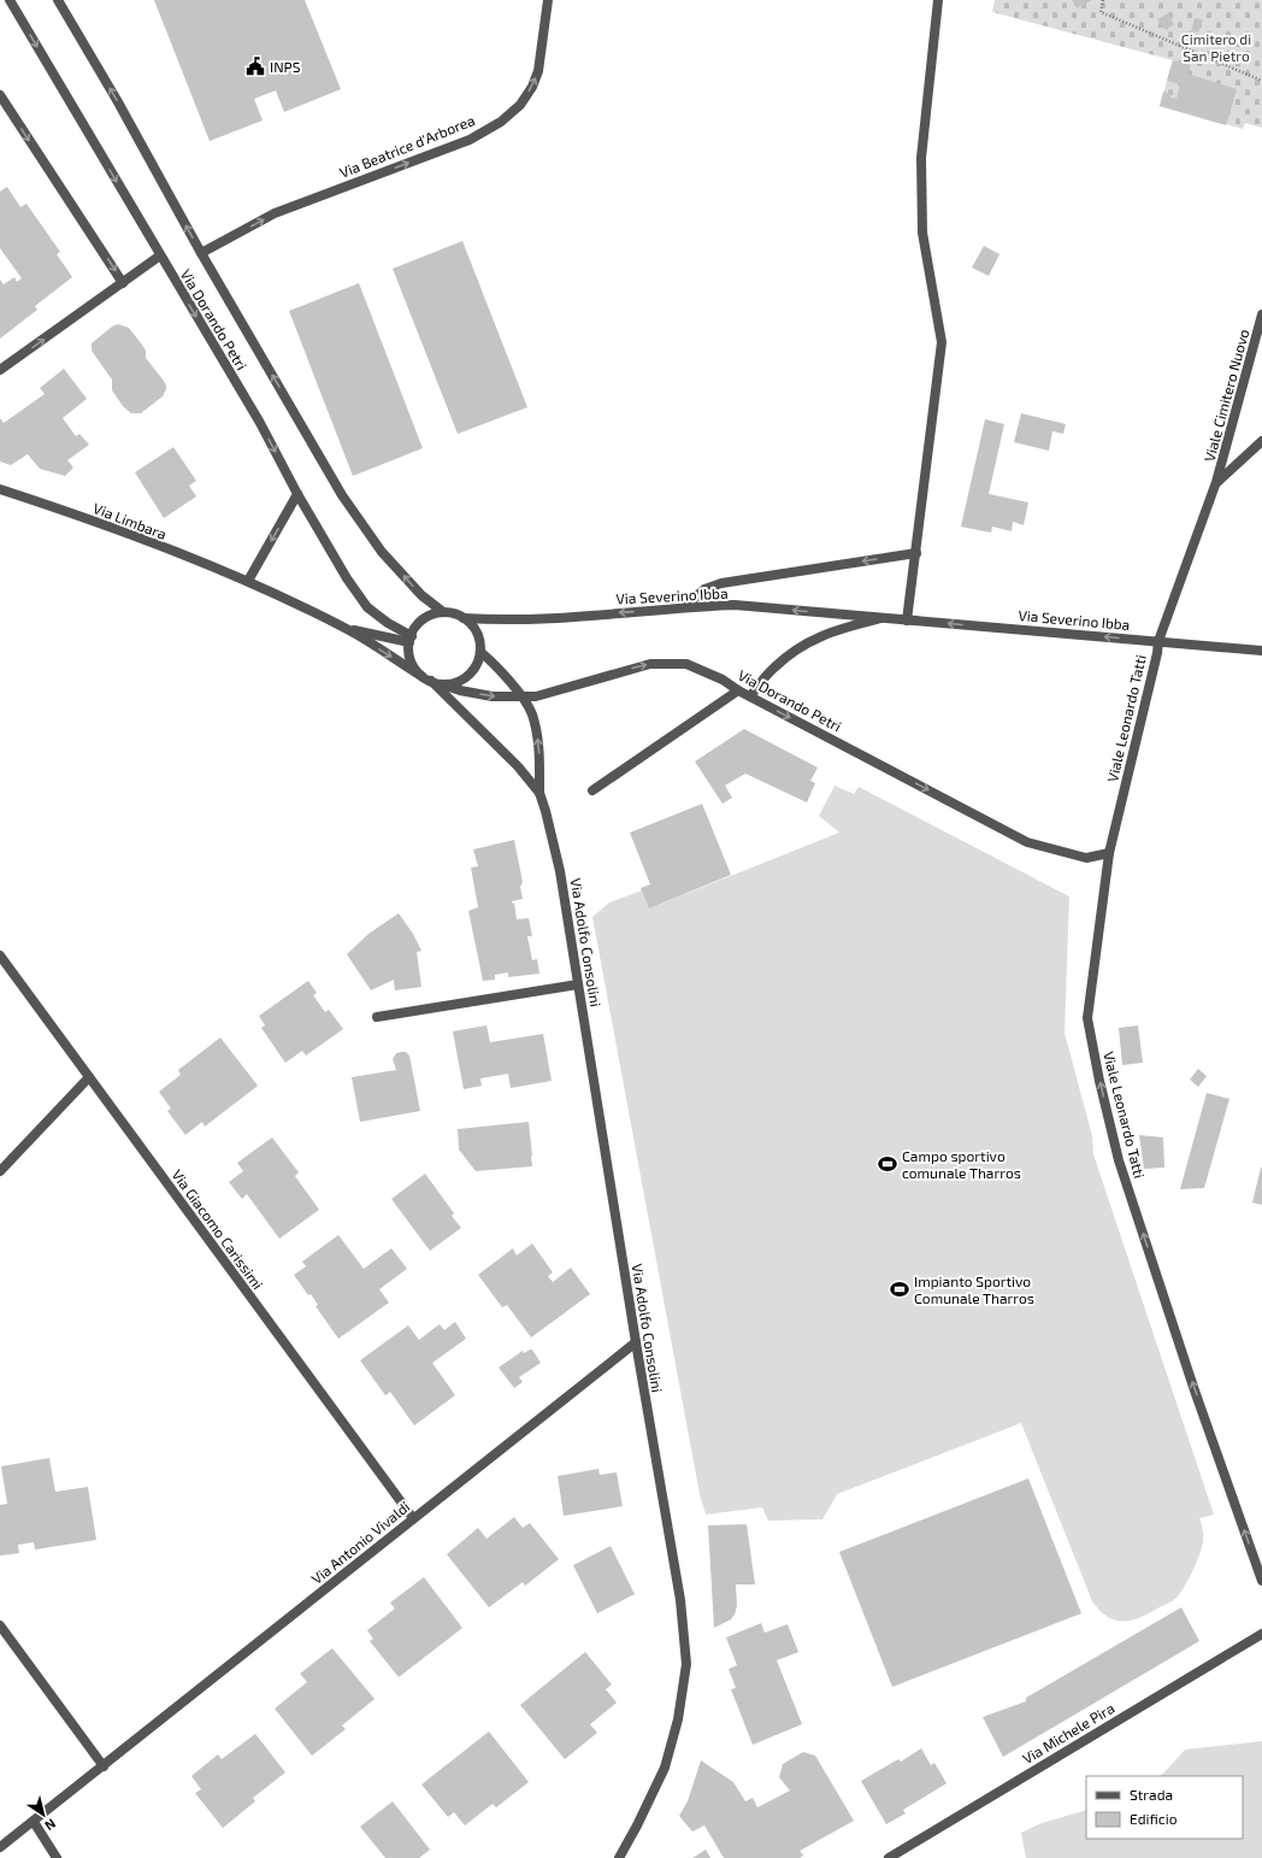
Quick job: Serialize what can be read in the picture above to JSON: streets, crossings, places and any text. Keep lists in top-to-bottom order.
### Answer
{
  "streets": {
    "street": [
      "Via Beatrice d'Arborea",
      "Via Dorando Petri",
      "Viale Cimitero Nuovo",
      "Via Limbara",
      "Via Severino Ibba",
      "Viale Leonardo Tatti",
      "Via Adolfo Consolini",
      "Via Giacomo Carissimi",
      "Via Antonio Vivaldi",
      "Via Michele Pira"
    ]
  },
  "crossings": [
    ["Via Beatrice d'Arborea", "Via Dorando Petri"],
    ["Via Dorando Petri", "Via Limbara"],
    ["Via Dorando Petri", "Via Severino Ibba"],
    ["Via Dorando Petri", "Viale Leonardo Tatti"],
    ["Via Dorando Petri", "Via Adolfo Consolini"],
    ["Viale Cimitero Nuovo", "Via Severino Ibba"],
    ["Viale Cimitero Nuovo", "Viale Leonardo Tatti"],
    ["Via Limbara", "Via Severino Ibba"],
    ["Via Limbara", "Via Adolfo Consolini"],
    ["Via Severino Ibba", "Viale Leonardo Tatti"],
    ["Via Severino Ibba", "Via Adolfo Consolini"],
    ["Via Adolfo Consolini", "Via Antonio Vivaldi"],
    ["Via Giacomo Carissimi", "Via Antonio Vivaldi"]
  ],
  "one_way": ["Via Beatrice d'Arborea", "Viale Leonardo Tatti"],
  "parks": ["Cimitero di San Pietro"],
  "places": {
    "public building": ["INPS"],
    "sports": ["Campo sportivo comunale Tharros", "Impianto Sportivo Comunale Tharros"]
  },
  "legend": ["Strada", "Edificio"],
  "north": "bottom right"
}
